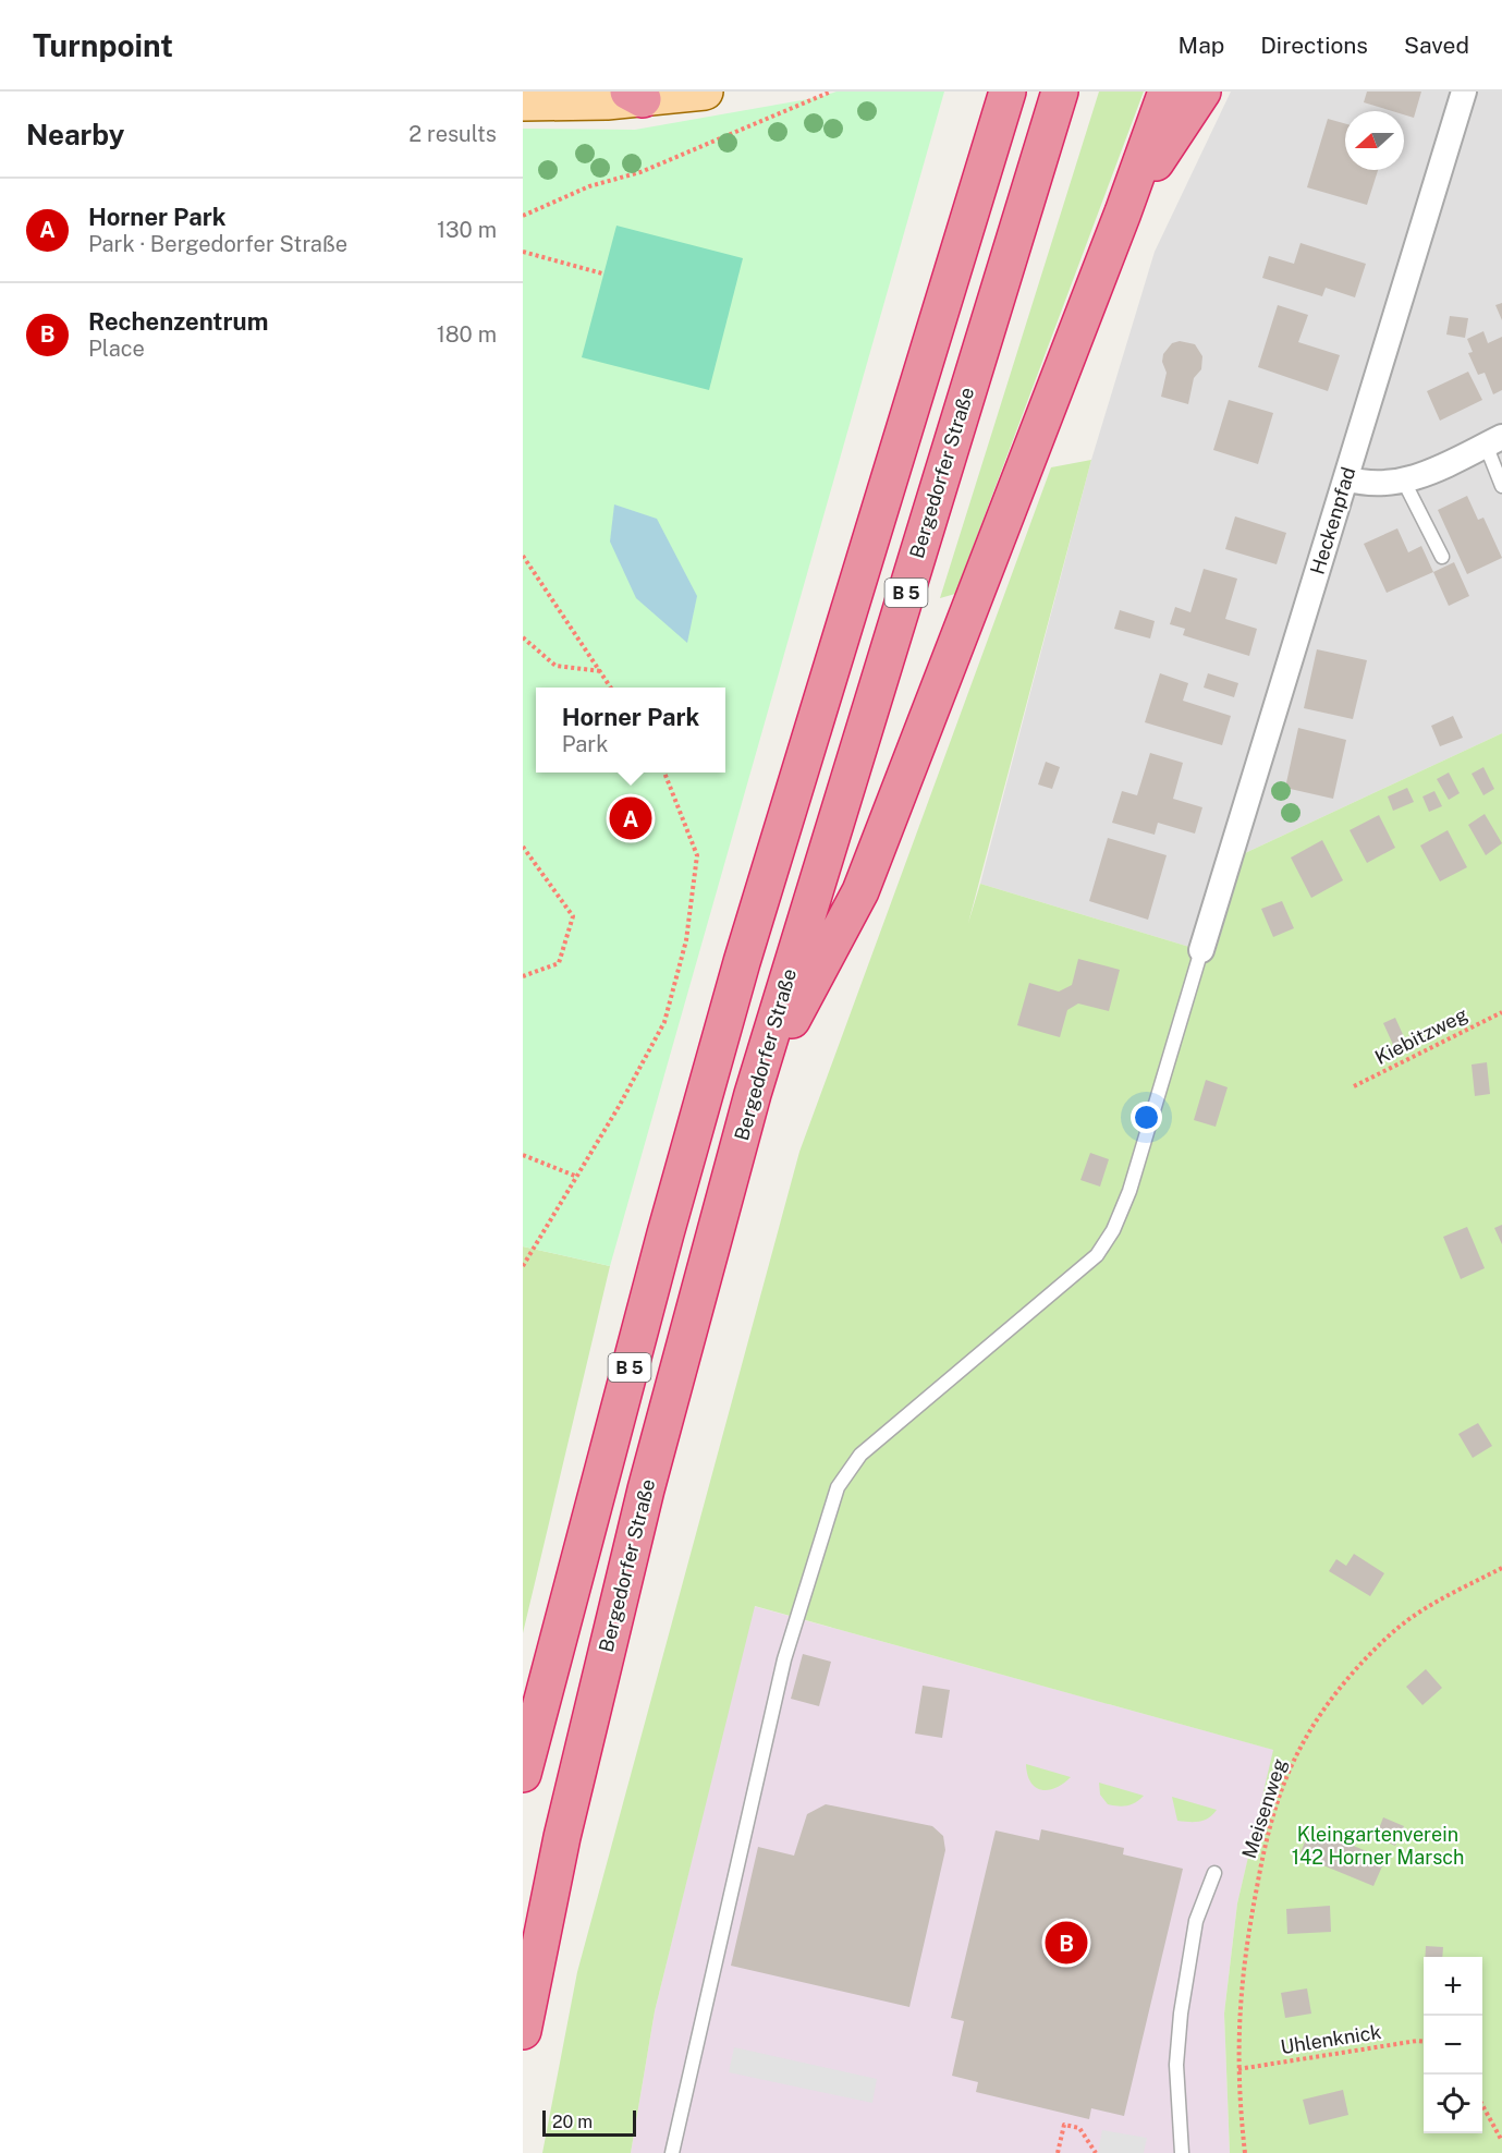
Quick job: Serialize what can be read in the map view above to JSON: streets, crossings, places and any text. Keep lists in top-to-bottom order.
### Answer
{
  "streets": {
    "highway": ["Bergedorfer Straße", "B 5"],
    "street": ["Heckenpfad"],
    "path": ["Kiebitzweg", "Meisenweg", "Uhlenknick"]
  },
  "crossings": [
    ["Bergedorfer Straße", "B 5"],
    ["Meisenweg", "Uhlenknick"]
  ],
  "parks": ["Kleingartenverein 142 Horner Marsch"],
  "scale_bar": "20 m",
  "north": "left",
  "page": {
    "header": "Turnpoint",
    "nav": ["Map", "Directions", "Saved"],
    "heading": ["Nearby", "2 results"],
    "list": [
      {
        "mark": "A",
        "name": "Horner Park",
        "note": "Park · Bergedorfer Straße",
        "value": "130 m"
      },
      {
        "mark": "B",
        "name": "Rechenzentrum",
        "note": "Place",
        "value": "180 m"
      }
    ],
    "popup": ["Horner Park", "Park"],
    "pins": ["A", "B"],
    "map_buttons": ["+", "−"],
    "scale": "20 m"
  }
}
